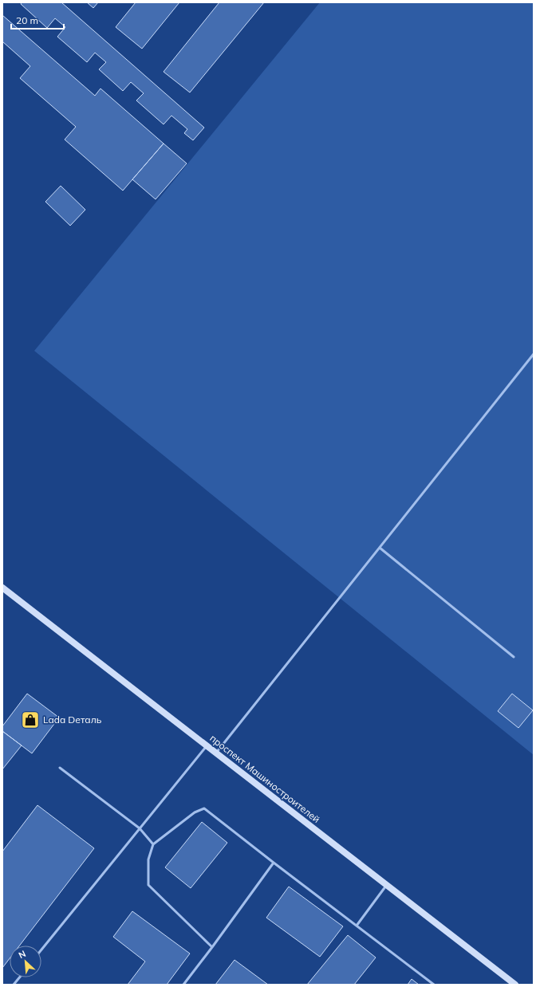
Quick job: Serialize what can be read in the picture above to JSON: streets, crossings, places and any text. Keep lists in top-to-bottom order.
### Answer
{
  "streets": {
    "main road": ["проспект Машиностроителей"]
  },
  "places": {
    "shop": ["Lada Dеталь"]
  },
  "scale_bar": "20 m",
  "north": "top left"
}
